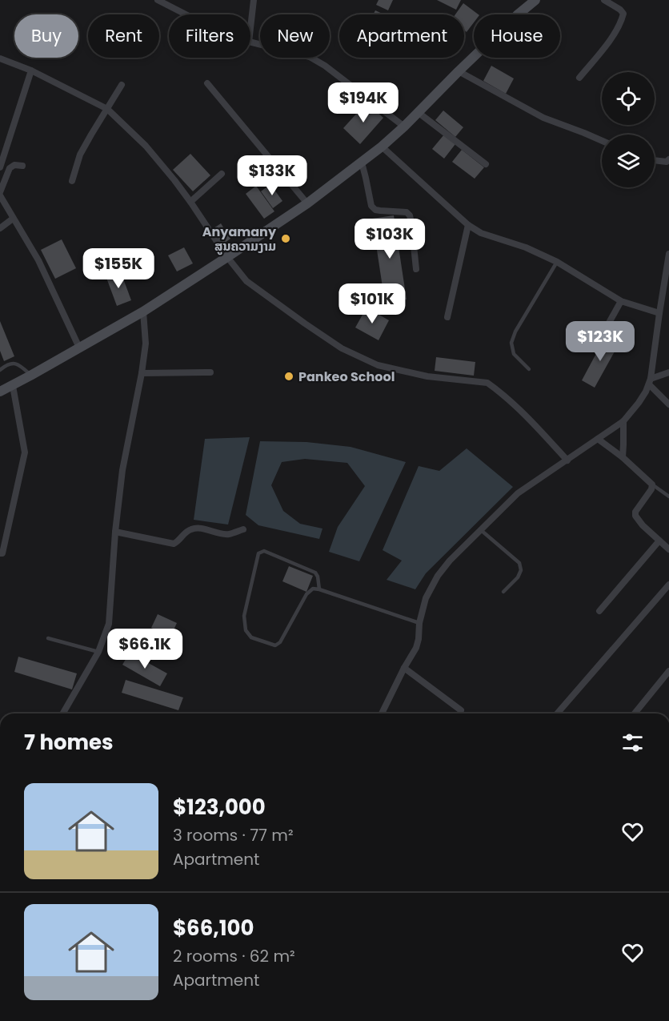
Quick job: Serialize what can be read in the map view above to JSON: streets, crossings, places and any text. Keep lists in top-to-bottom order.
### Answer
{
  "places": ["Anyamany ສູນຄວາມງາມ", "Pankeo School"],
  "page": {
    "chip": [
      "Buy",
      "Rent",
      "Filters",
      "New",
      "Apartment",
      "House"
    ],
    "price": [
      "$194K",
      "$133K",
      "$103K",
      "$155K",
      "$101K",
      "$123K",
      "$66.1K"
    ],
    "heading": "7 homes",
    "list": [
      {
        "name": "$123,000",
        "note": "3 rooms · 77 m² · Apartment"
      },
      {
        "name": "$66,100",
        "note": "2 rooms · 62 m² · Apartment"
      }
    ]
  }
}
